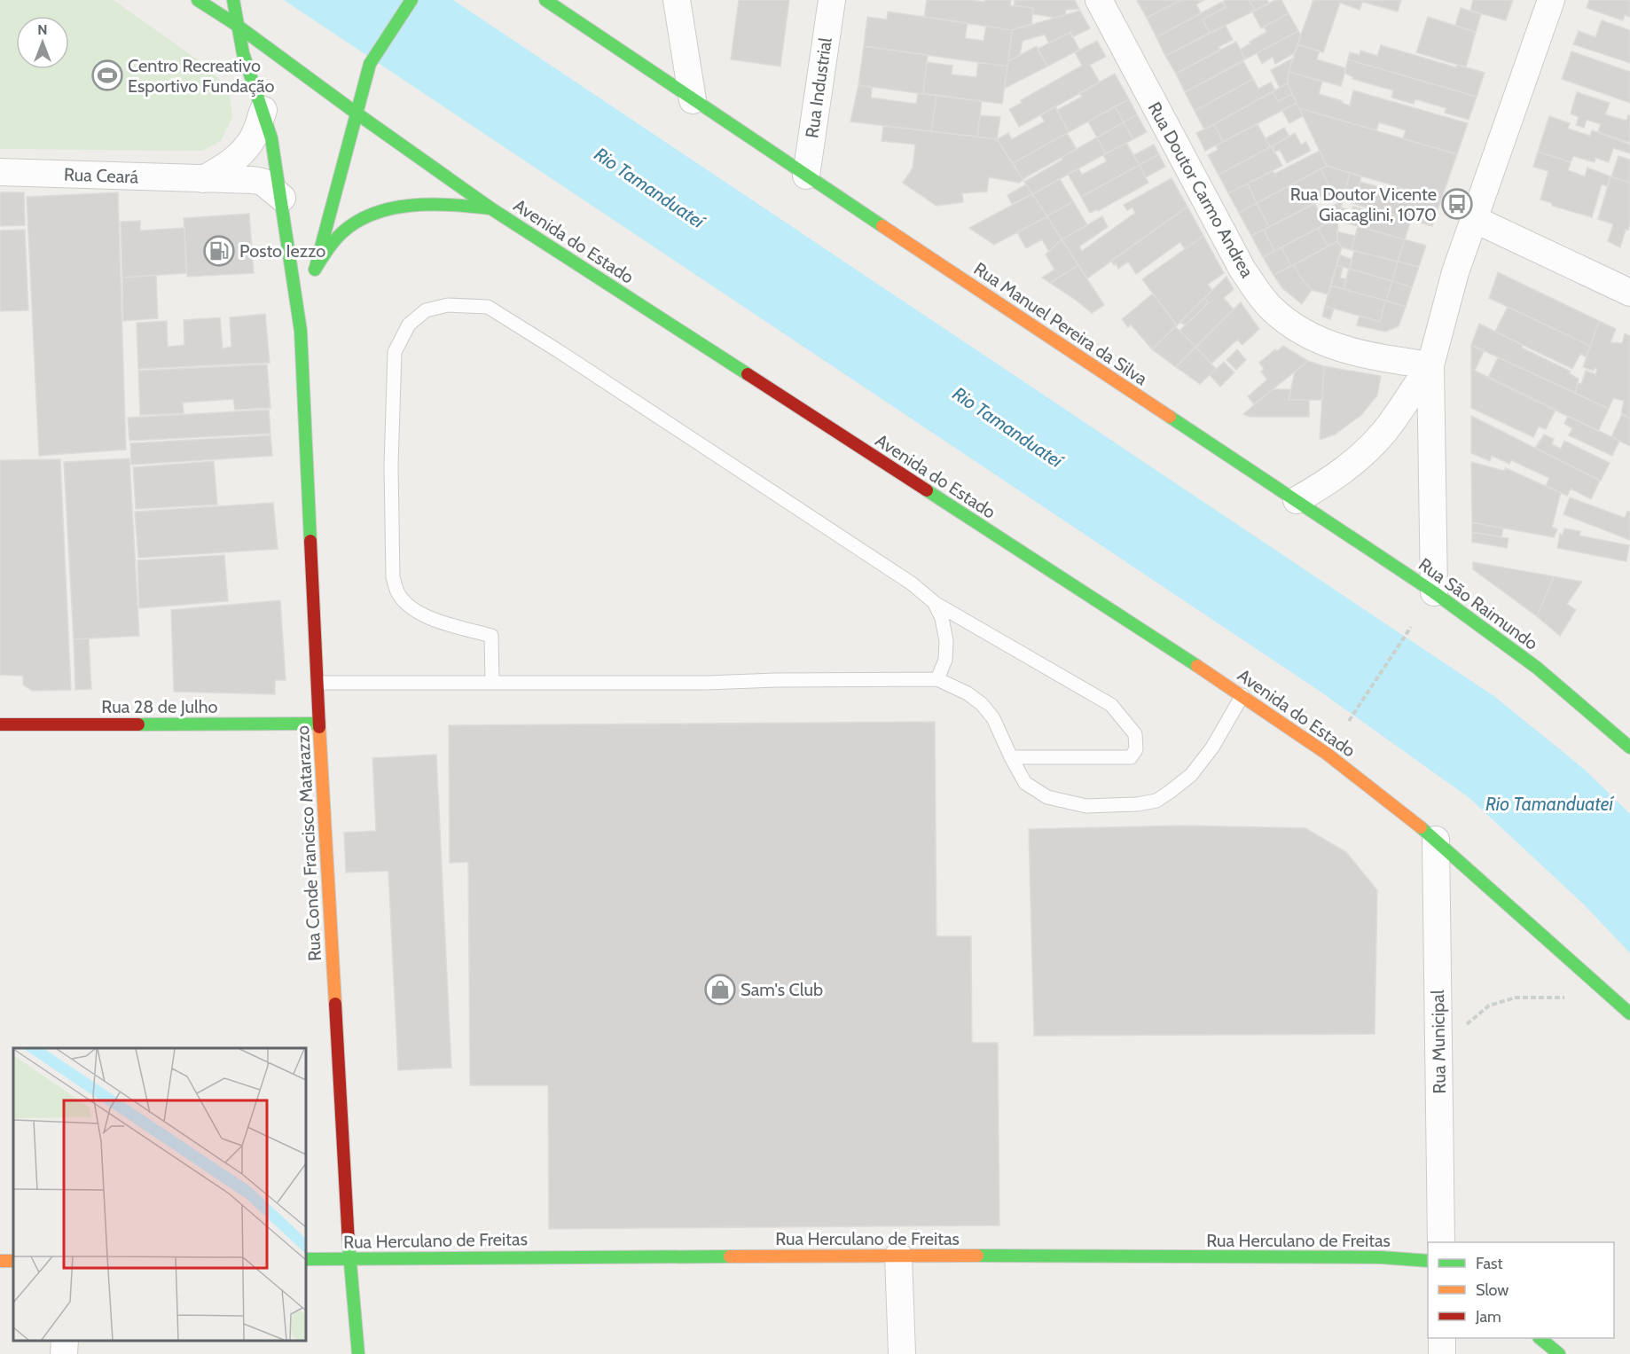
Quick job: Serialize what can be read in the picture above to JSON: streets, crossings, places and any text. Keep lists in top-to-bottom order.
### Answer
{
  "streets": {
    "main road": [
      "Avenida do Estado",
      "Rua Manuel Pereira da Silva",
      "Rua São Raimundo",
      "Rua 28 de Julho",
      "Rua Conde Francisco Matarazzo",
      "Rua Herculano de Freitas"
    ],
    "street": [
      "Rua Industrial",
      "Rua Ceará",
      "Rua Doutor Carmo Andrea",
      "Rua Municipal"
    ]
  },
  "crossings": [
    ["Rua Industrial", "Rua Manuel Pereira da Silva"],
    ["Rua Ceará", "Rua Conde Francisco Matarazzo"],
    ["Avenida do Estado", "Rua Conde Francisco Matarazzo"],
    ["Avenida do Estado", "Rua Municipal"],
    ["Rua Manuel Pereira da Silva", "Rua São Raimundo"],
    ["Rua 28 de Julho", "Rua Conde Francisco Matarazzo"],
    ["Rua Conde Francisco Matarazzo", "Rua Herculano de Freitas"]
  ],
  "water": ["Rio Tamanduateí"],
  "places": {
    "sports": ["Centro Recreativo Esportivo Fundação"],
    "bus stop": ["Rua Doutor Vicente Giacaglini, 1070"],
    "fuel station": ["Posto Iezzo"],
    "shop": ["Sam's Club"]
  },
  "legend": ["Fast", "Slow", "Jam"],
  "north": "top"
}
